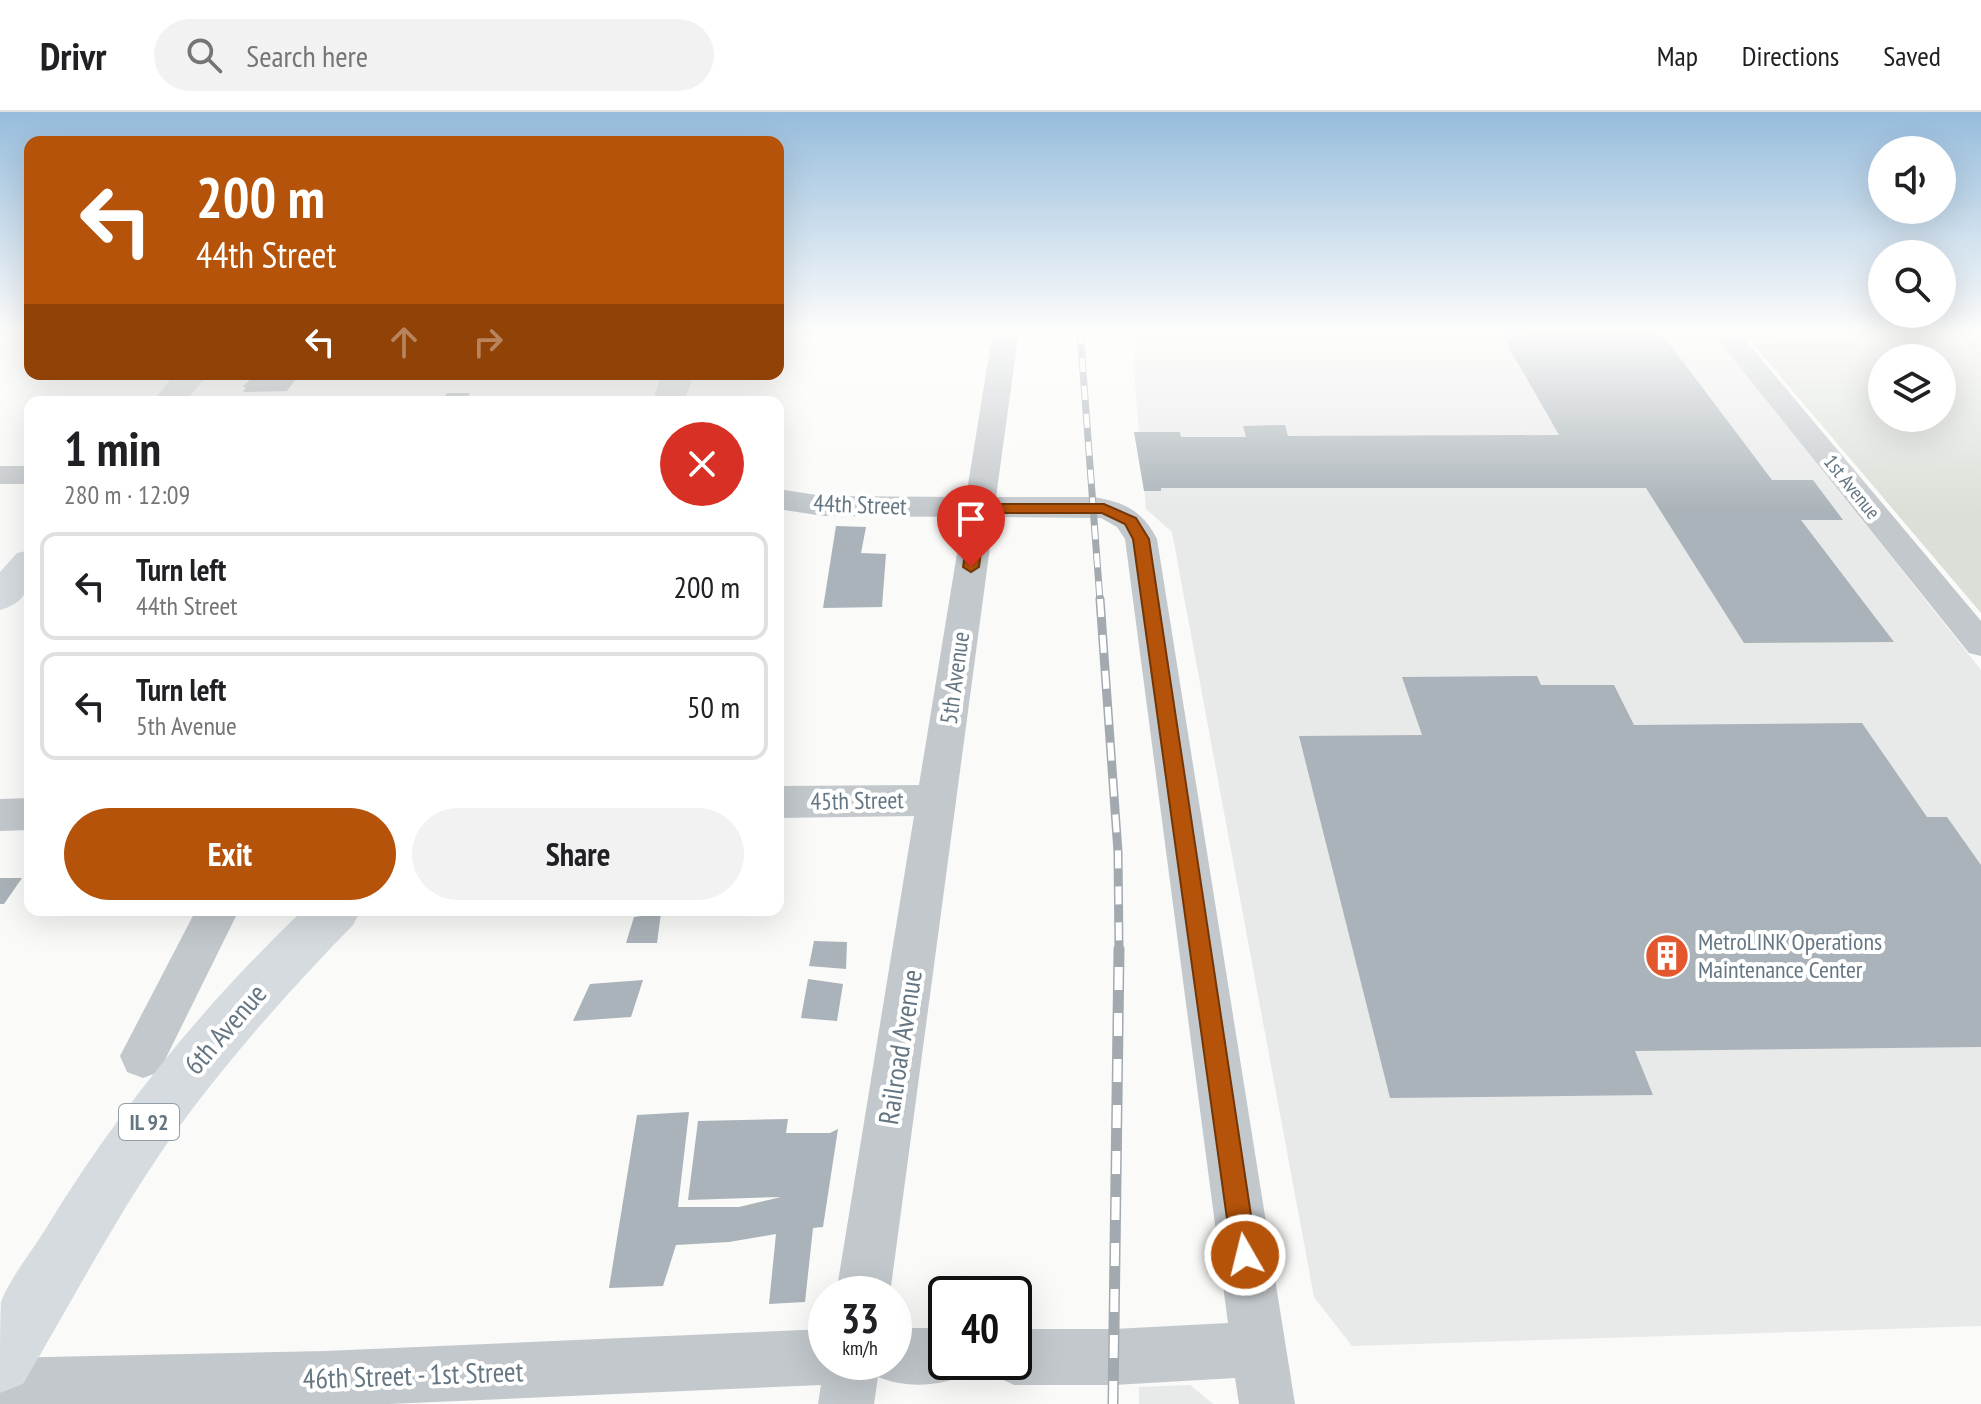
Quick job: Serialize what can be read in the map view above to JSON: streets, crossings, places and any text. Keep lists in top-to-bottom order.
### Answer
{
  "streets": {
    "main road": ["6th Avenue", "IL 92"],
    "street": [
      "1st Avenue",
      "44th Street",
      "5th Avenue",
      "45th Street",
      "Railroad Avenue",
      "46th Street - 1st Street"
    ]
  },
  "crossings": [
    ["44th Street", "5th Avenue"],
    ["5th Avenue", "45th Street"],
    ["5th Avenue", "Railroad Avenue"],
    ["45th Street", "Railroad Avenue"]
  ],
  "places": {
    "building": ["MetroLINK Operations Maintenance Center"]
  },
  "page": {
    "header": "Drivr",
    "search": "Search here",
    "nav": ["Map", "Directions", "Saved"],
    "turn": ["200 m", "44th Street"],
    "heading": ["1 min", "280 m · 12:09"],
    "list": [
      {
        "name": "Turn left",
        "note": "44th Street",
        "value": "200 m"
      },
      {
        "name": "Turn left",
        "note": "5th Avenue",
        "value": "50 m"
      }
    ],
    "buttons": ["Exit", "Share"],
    "speed": "33 km/h",
    "limit": "40"
  }
}
